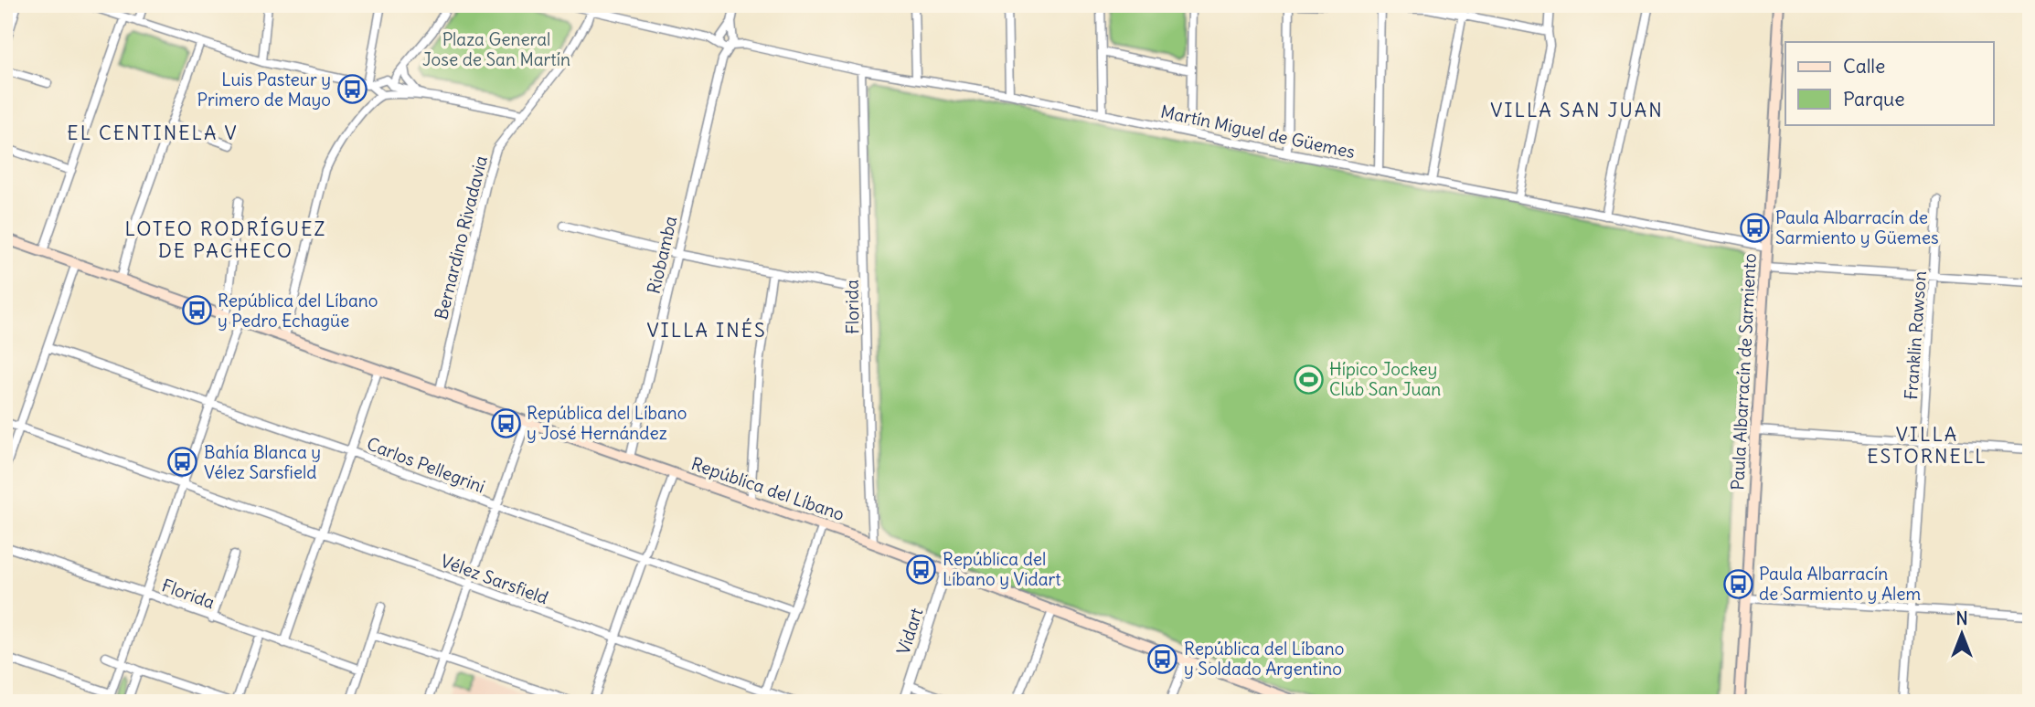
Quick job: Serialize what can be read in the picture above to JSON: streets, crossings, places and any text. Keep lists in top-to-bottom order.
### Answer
{
  "streets": {
    "main road": ["Paula Albarracín de Sarmiento", "República del Líbano"],
    "street": [
      "Martín Miguel de Güemes",
      "Bernardino Rivadavia",
      "Riobamba",
      "Florida",
      "Franklin Rawson",
      "Carlos Pellegrini",
      "Vélez Sarsfield",
      "Vidart"
    ]
  },
  "crossings": [
    ["Martín Miguel de Güemes", "Bernardino Rivadavia"],
    ["Martín Miguel de Güemes", "Riobamba"],
    ["Martín Miguel de Güemes", "Florida"],
    ["Martín Miguel de Güemes", "Paula Albarracín de Sarmiento"],
    ["Bernardino Rivadavia", "República del Líbano"],
    ["Riobamba", "República del Líbano"],
    ["Florida", "República del Líbano"],
    ["República del Líbano", "Vidart"]
  ],
  "districts": [
    "VILLA SAN JUAN",
    "EL CENTINELA V",
    "LOTEO RODRÍGUEZ DE PACHECO",
    "VILLA INÉS",
    "VILLA ESTORNELL"
  ],
  "parks": ["Plaza General Jose de San Martín"],
  "places": {
    "bus stop": [
      "Luis Pasteur y Primero de Mayo",
      "Paula Albarracín de Sarmiento y Güemes",
      "República del Líbano y Pedro Echagüe",
      "República del Líbano y José Hernández",
      "Bahía Blanca y Vélez Sarsfield",
      "República del Líbano y Vidart",
      "Paula Albarracín de Sarmiento y Alem",
      "República del Líbano y Soldado Argentino"
    ],
    "sports": ["Hípico Jockey Club San Juan"]
  },
  "legend": ["Calle", "Parque"],
  "north": "top"
}
